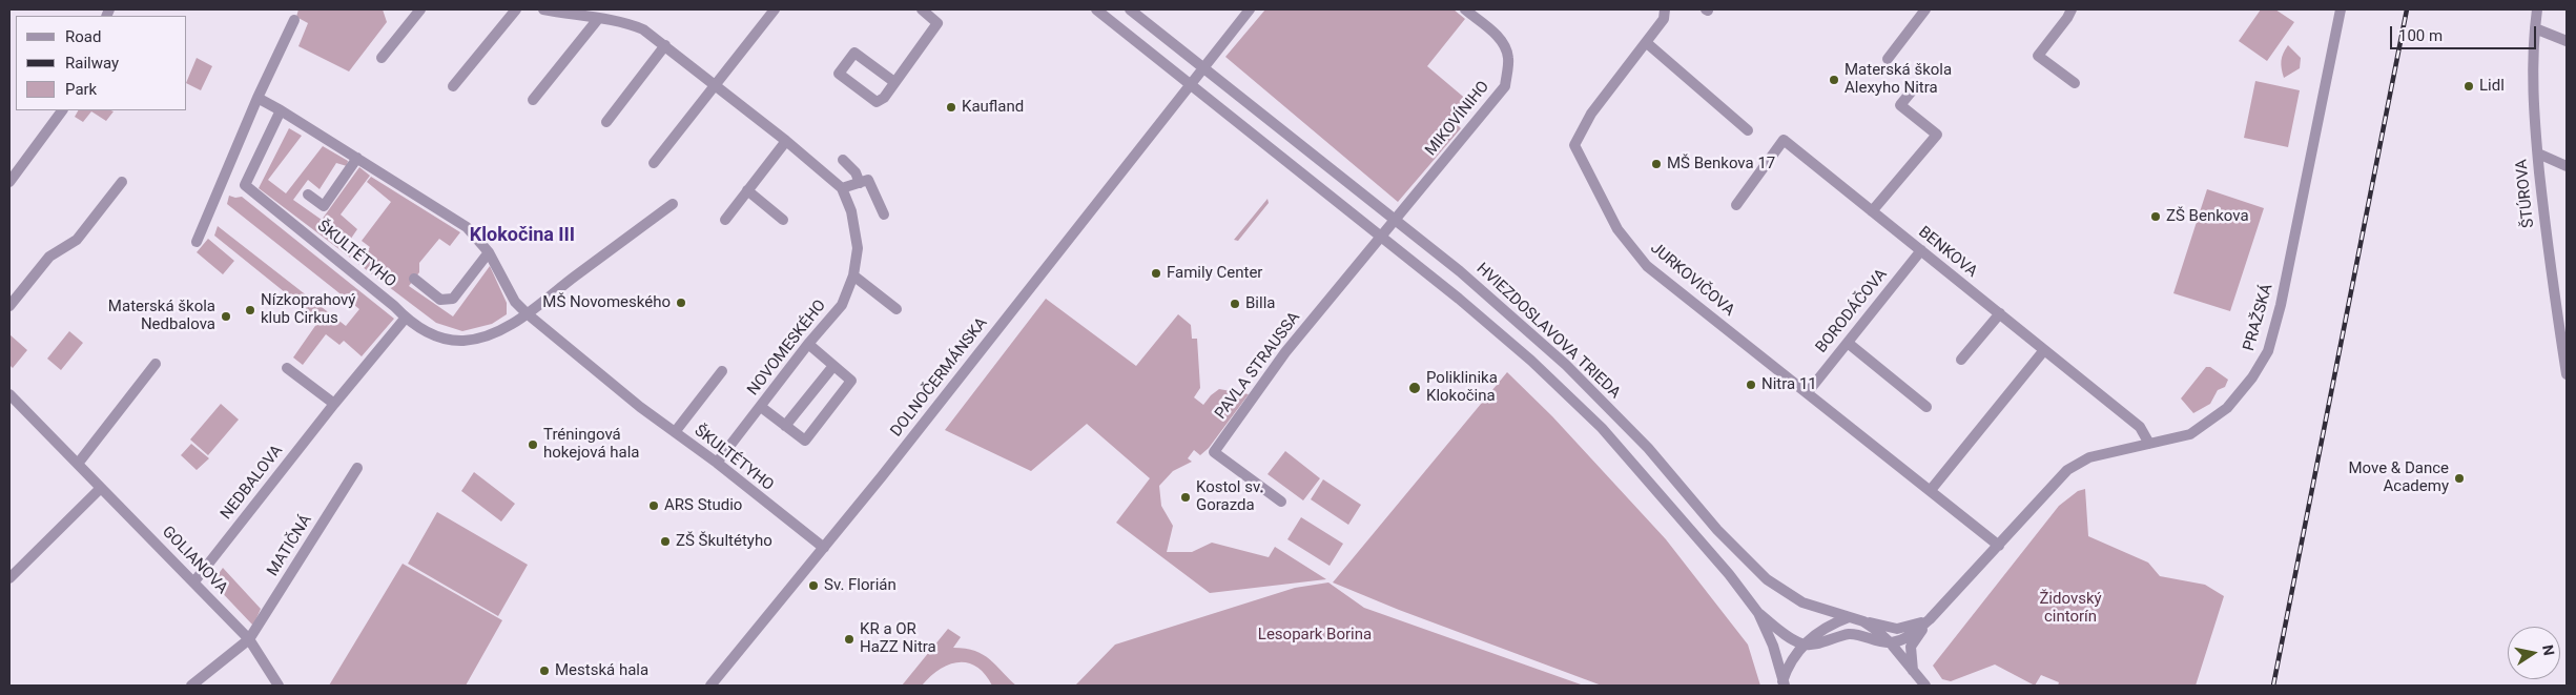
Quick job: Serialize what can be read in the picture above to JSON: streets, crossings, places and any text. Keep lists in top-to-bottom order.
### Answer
{
  "streets": {
    "street": [
      "MIKOVÍNIHO",
      "ŠTÚROVA",
      "BENKOVA",
      "ŠKULTÉTYHO",
      "JURKOVIČOVA",
      "BORODÁČOVA",
      "PRAŽSKÁ",
      "HVIEZDOSLAVOVA TRIEDA",
      "NOVOMESKÉHO",
      "PAVLA STRAUSSA",
      "DOLNOČERMÁNSKA",
      "NEDBALOVA",
      "MATIČNÁ",
      "GOLIANOVA"
    ]
  },
  "crossings": [
    ["MIKOVÍNIHO", "HVIEZDOSLAVOVA TRIEDA"],
    ["MIKOVÍNIHO", "PAVLA STRAUSSA"],
    ["BENKOVA", "BORODÁČOVA"],
    ["BENKOVA", "PRAŽSKÁ"],
    ["ŠKULTÉTYHO", "NOVOMESKÉHO"],
    ["ŠKULTÉTYHO", "DOLNOČERMÁNSKA"],
    ["ŠKULTÉTYHO", "NEDBALOVA"],
    ["JURKOVIČOVA", "BORODÁČOVA"],
    ["JURKOVIČOVA", "PRAŽSKÁ"],
    ["HVIEZDOSLAVOVA TRIEDA", "PAVLA STRAUSSA"],
    ["HVIEZDOSLAVOVA TRIEDA", "DOLNOČERMÁNSKA"],
    ["NEDBALOVA", "GOLIANOVA"],
    ["MATIČNÁ", "GOLIANOVA"]
  ],
  "districts": ["Klokočina III"],
  "parks": ["Židovský cintorín", "Lesopark Borina"],
  "places": [
    "Materská škola Alexyho Nitra",
    "Lidl",
    "Kaufland",
    "MŠ Benkova 17",
    "ZŠ Benkova",
    "Family Center",
    "MŠ Novomeského",
    "Billa",
    "Nízkoprahový klub Cirkus",
    "Materská škola Nedbalova",
    "Nitra 11",
    "Poliklinika Klokočina",
    "Tréningová hokejová hala",
    "Move & Dance Academy",
    "Kostol sv. Gorazda",
    "ARS Studio",
    "ZŠ Škultétyho",
    "Sv. Florián",
    "KR a OR HaZZ Nitra",
    "Mestská hala"
  ],
  "legend": ["Road", "Railway", "Park"],
  "scale_bar": "100 m",
  "north": "right"
}
